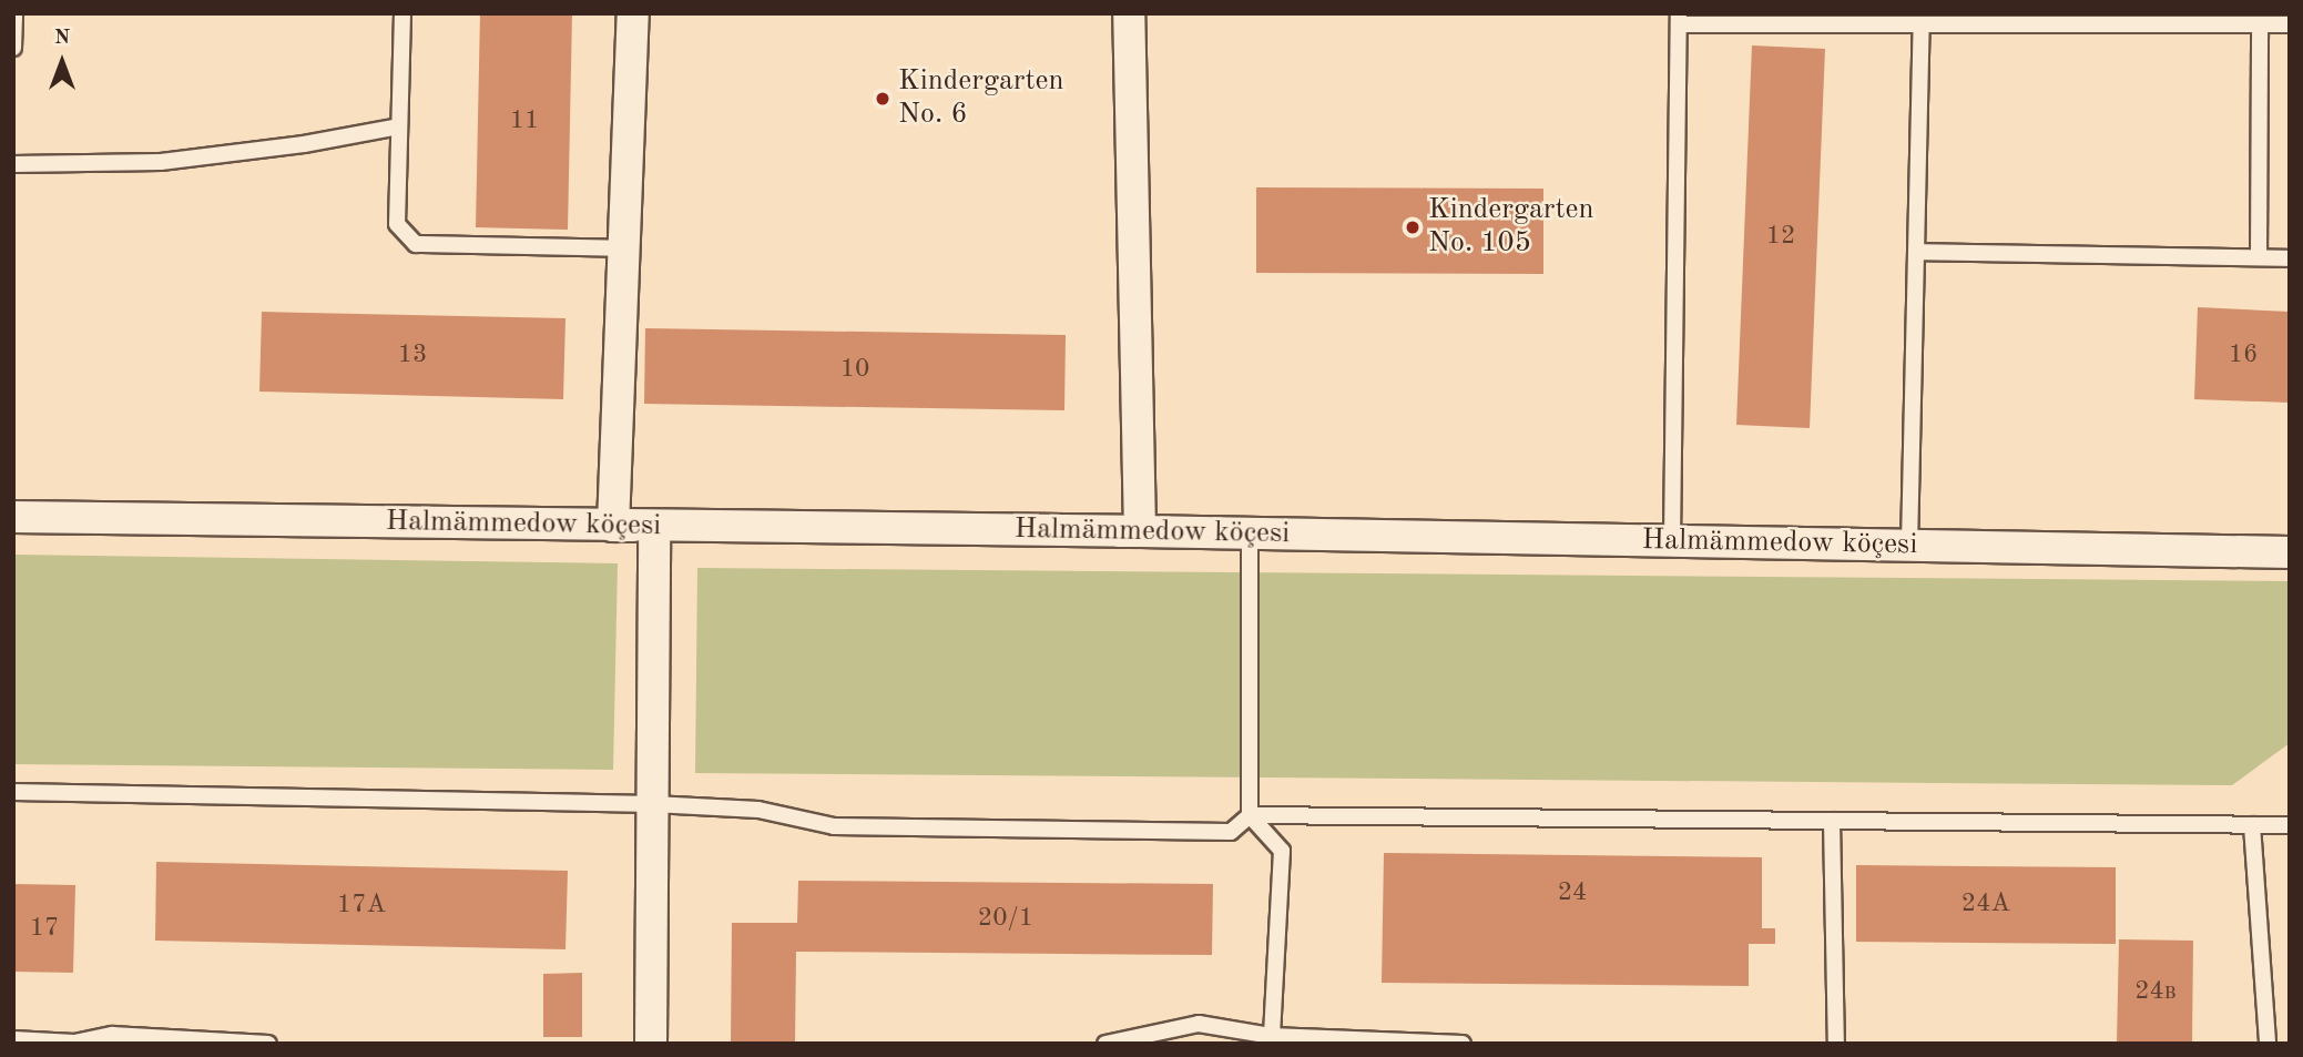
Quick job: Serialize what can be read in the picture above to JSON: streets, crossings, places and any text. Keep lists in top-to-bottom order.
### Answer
{
  "streets": {
    "street": ["Halmämmedow köçesi"]
  },
  "places": ["Kindergarten No. 6", "Kindergarten No. 105"],
  "house_numbers": [
    "11",
    "12",
    "13",
    "16",
    "10",
    "24",
    "24A",
    "17A",
    "20/1",
    "17",
    "24в"
  ],
  "north": "top"
}
